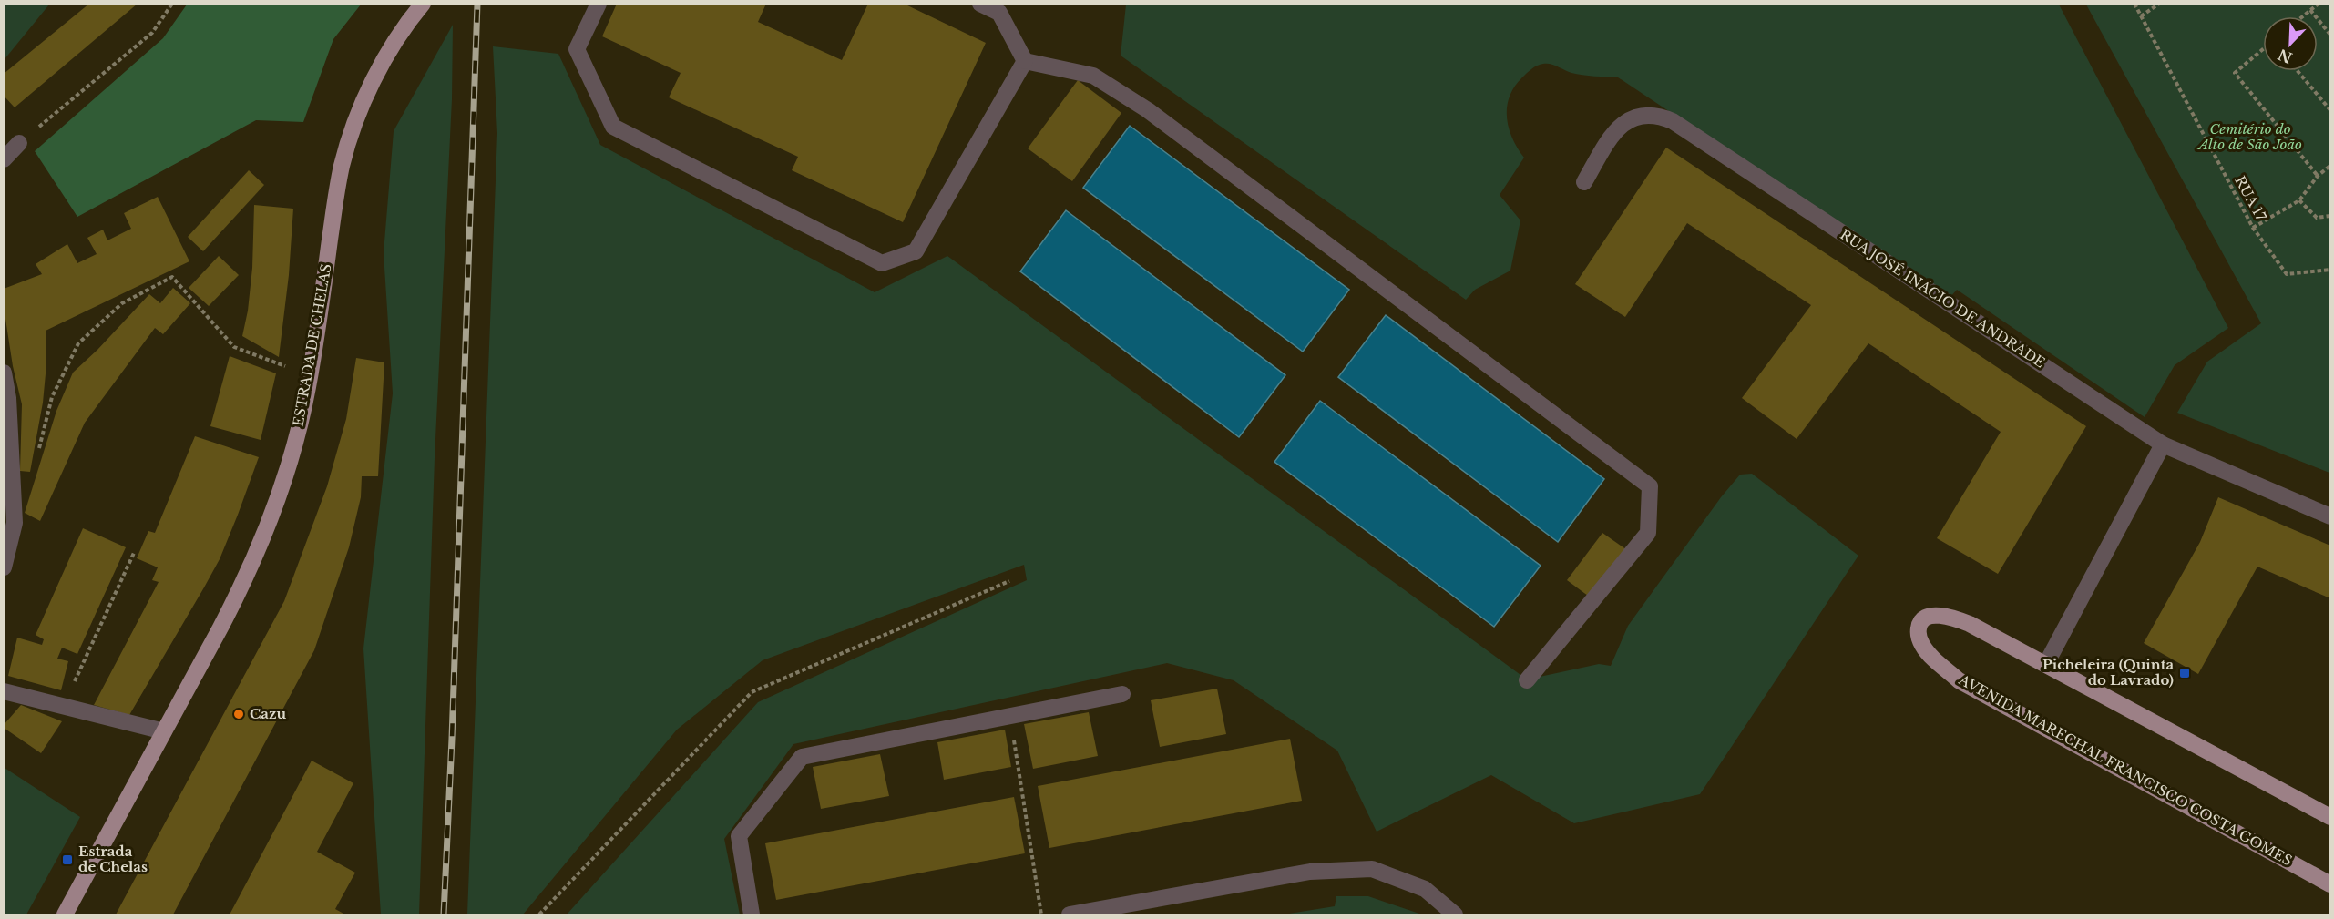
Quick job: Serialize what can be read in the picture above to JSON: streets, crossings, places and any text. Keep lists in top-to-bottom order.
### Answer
{
  "streets": {
    "main road": ["ESTRADA DE CHELAS", "AVENIDA MARECHAL FRANCISCO COSTA GOMES"],
    "street": ["RUA JOSÉ INÁCIO DE ANDRADE"],
    "path": ["RUA 17"]
  },
  "parks": ["Cemitério do Alto de São João"],
  "places": {
    "transit": ["Picheleira (Quinta do Lavrado)", "Estrada de Chelas"],
    "other": ["Cazu"]
  },
  "north": "bottom left"
}
